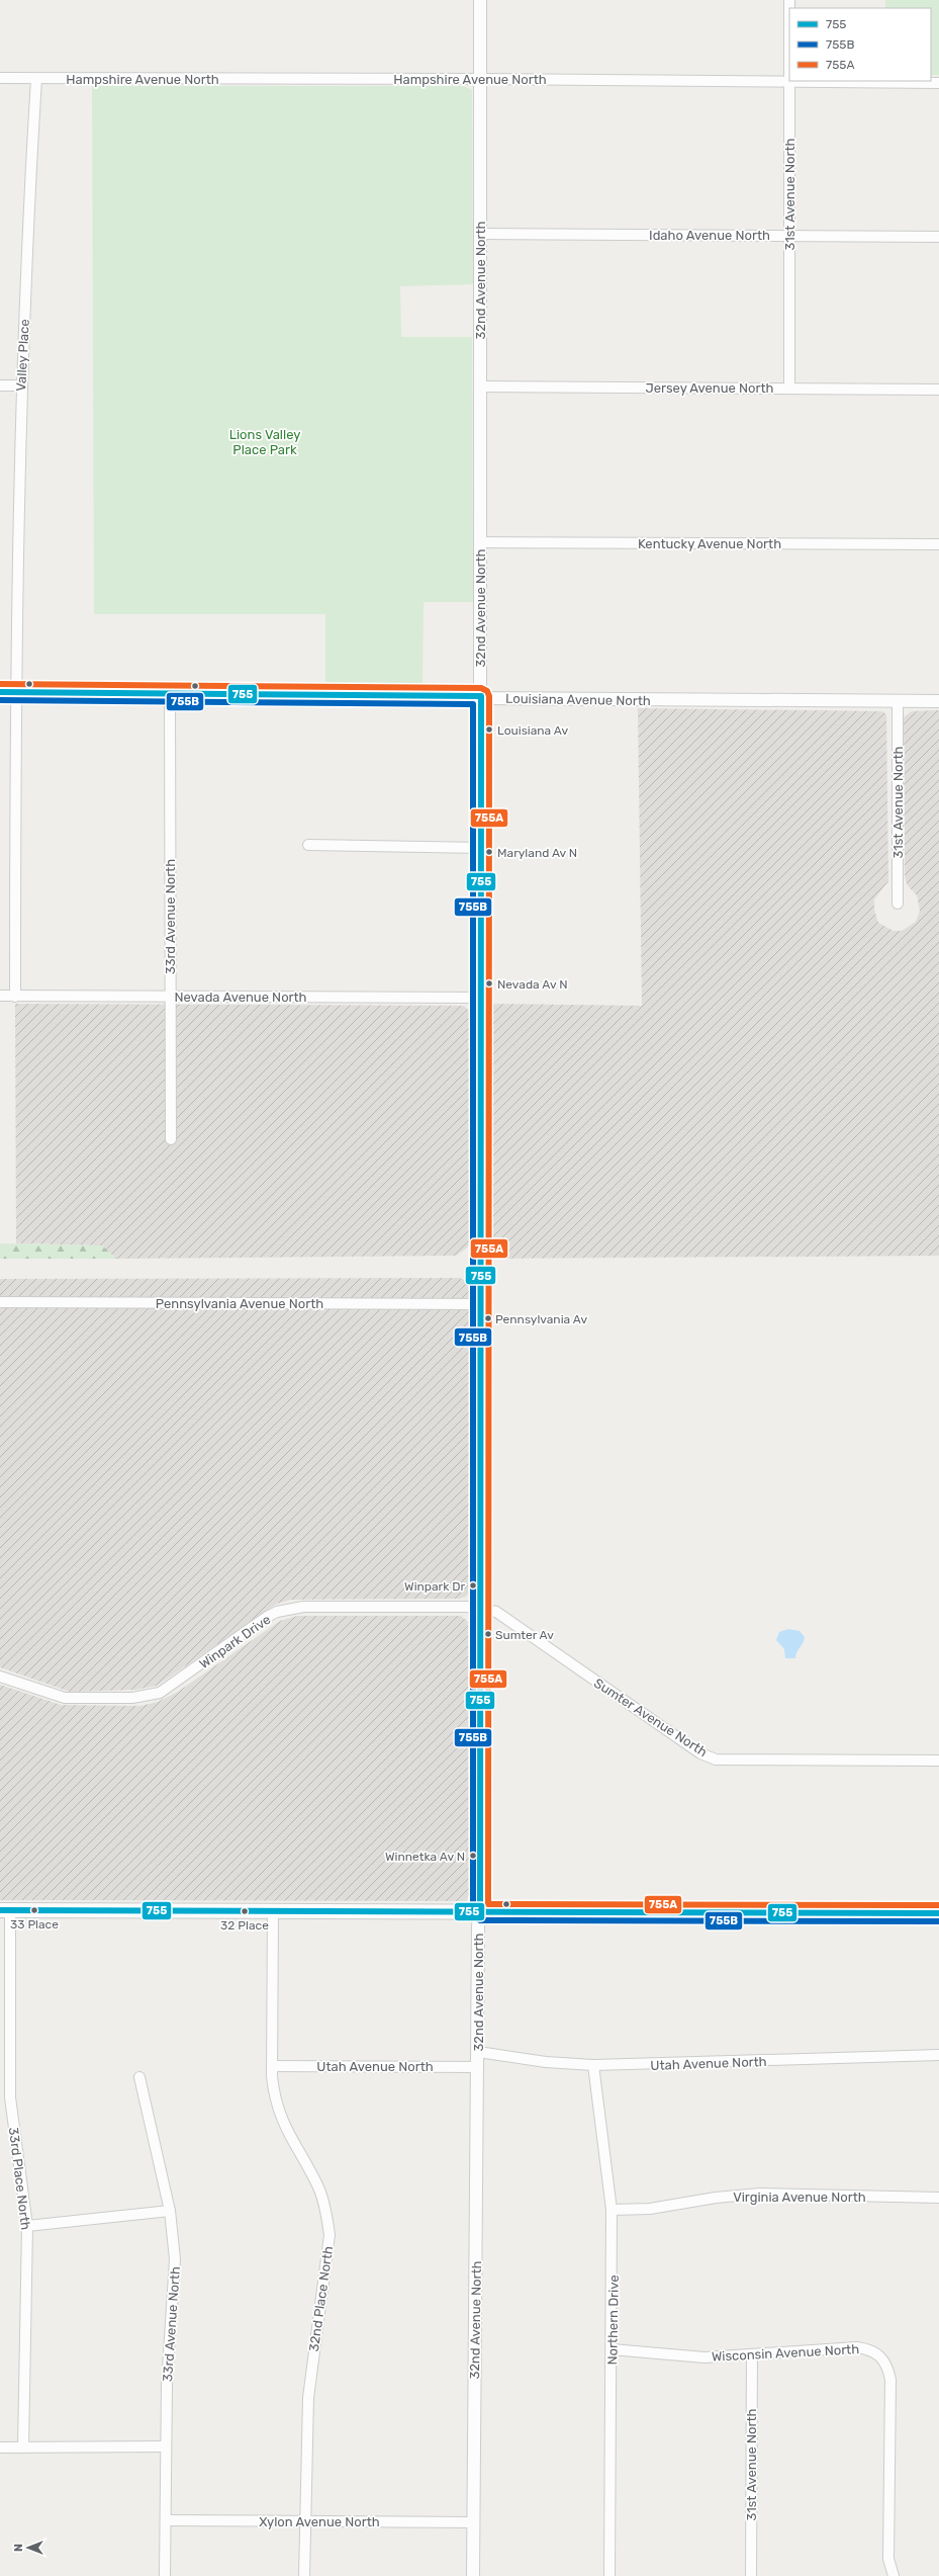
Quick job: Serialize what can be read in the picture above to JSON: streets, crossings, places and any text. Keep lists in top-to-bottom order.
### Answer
{
  "streets": {
    "street": [
      "Hampshire Avenue North",
      "31st Avenue North",
      "Idaho Avenue North",
      "32nd Avenue North",
      "Valley Place",
      "Jersey Avenue North",
      "Kentucky Avenue North",
      "Louisiana Avenue North",
      "33rd Avenue North",
      "Nevada Avenue North",
      "Pennsylvania Avenue North",
      "Winpark Drive",
      "Sumter Avenue North",
      "Utah Avenue North",
      "33rd Place North",
      "Virginia Avenue North",
      "32nd Place North",
      "Northern Drive",
      "Wisconsin Avenue North",
      "Xylon Avenue North"
    ]
  },
  "crossings": [
    ["Hampshire Avenue North", "31st Avenue North"],
    ["Hampshire Avenue North", "32nd Avenue North"],
    ["Hampshire Avenue North", "Valley Place"],
    ["31st Avenue North", "Idaho Avenue North"],
    ["31st Avenue North", "Jersey Avenue North"],
    ["31st Avenue North", "Louisiana Avenue North"],
    ["31st Avenue North", "Wisconsin Avenue North"],
    ["Idaho Avenue North", "32nd Avenue North"],
    ["32nd Avenue North", "Jersey Avenue North"],
    ["32nd Avenue North", "Kentucky Avenue North"],
    ["32nd Avenue North", "Louisiana Avenue North"],
    ["32nd Avenue North", "Nevada Avenue North"],
    ["32nd Avenue North", "Pennsylvania Avenue North"],
    ["32nd Avenue North", "Winpark Drive"],
    ["32nd Avenue North", "Sumter Avenue North"],
    ["32nd Avenue North", "Utah Avenue North"],
    ["32nd Avenue North", "Xylon Avenue North"],
    ["Valley Place", "Louisiana Avenue North"],
    ["Valley Place", "Nevada Avenue North"],
    ["Louisiana Avenue North", "33rd Avenue North"],
    ["33rd Avenue North", "Nevada Avenue North"],
    ["33rd Avenue North", "Xylon Avenue North"],
    ["Winpark Drive", "Sumter Avenue North"],
    ["Utah Avenue North", "32nd Place North"],
    ["Utah Avenue North", "Northern Drive"],
    ["Virginia Avenue North", "Northern Drive"],
    ["32nd Place North", "Xylon Avenue North"],
    ["Northern Drive", "Wisconsin Avenue North"]
  ],
  "parks": ["Lions Valley Place Park"],
  "places": [
    "Louisiana Av",
    "Maryland Av N",
    "Nevada Av N",
    "Pennsylvania Av",
    "Winpark Dr",
    "Sumter Av",
    "Winnetka Av N",
    "33 Place",
    "32 Place"
  ],
  "lines": ["transit line 755A", "transit line 755", "transit line 755B"],
  "legend": ["755", "755B", "755A"],
  "north": "left"
}
